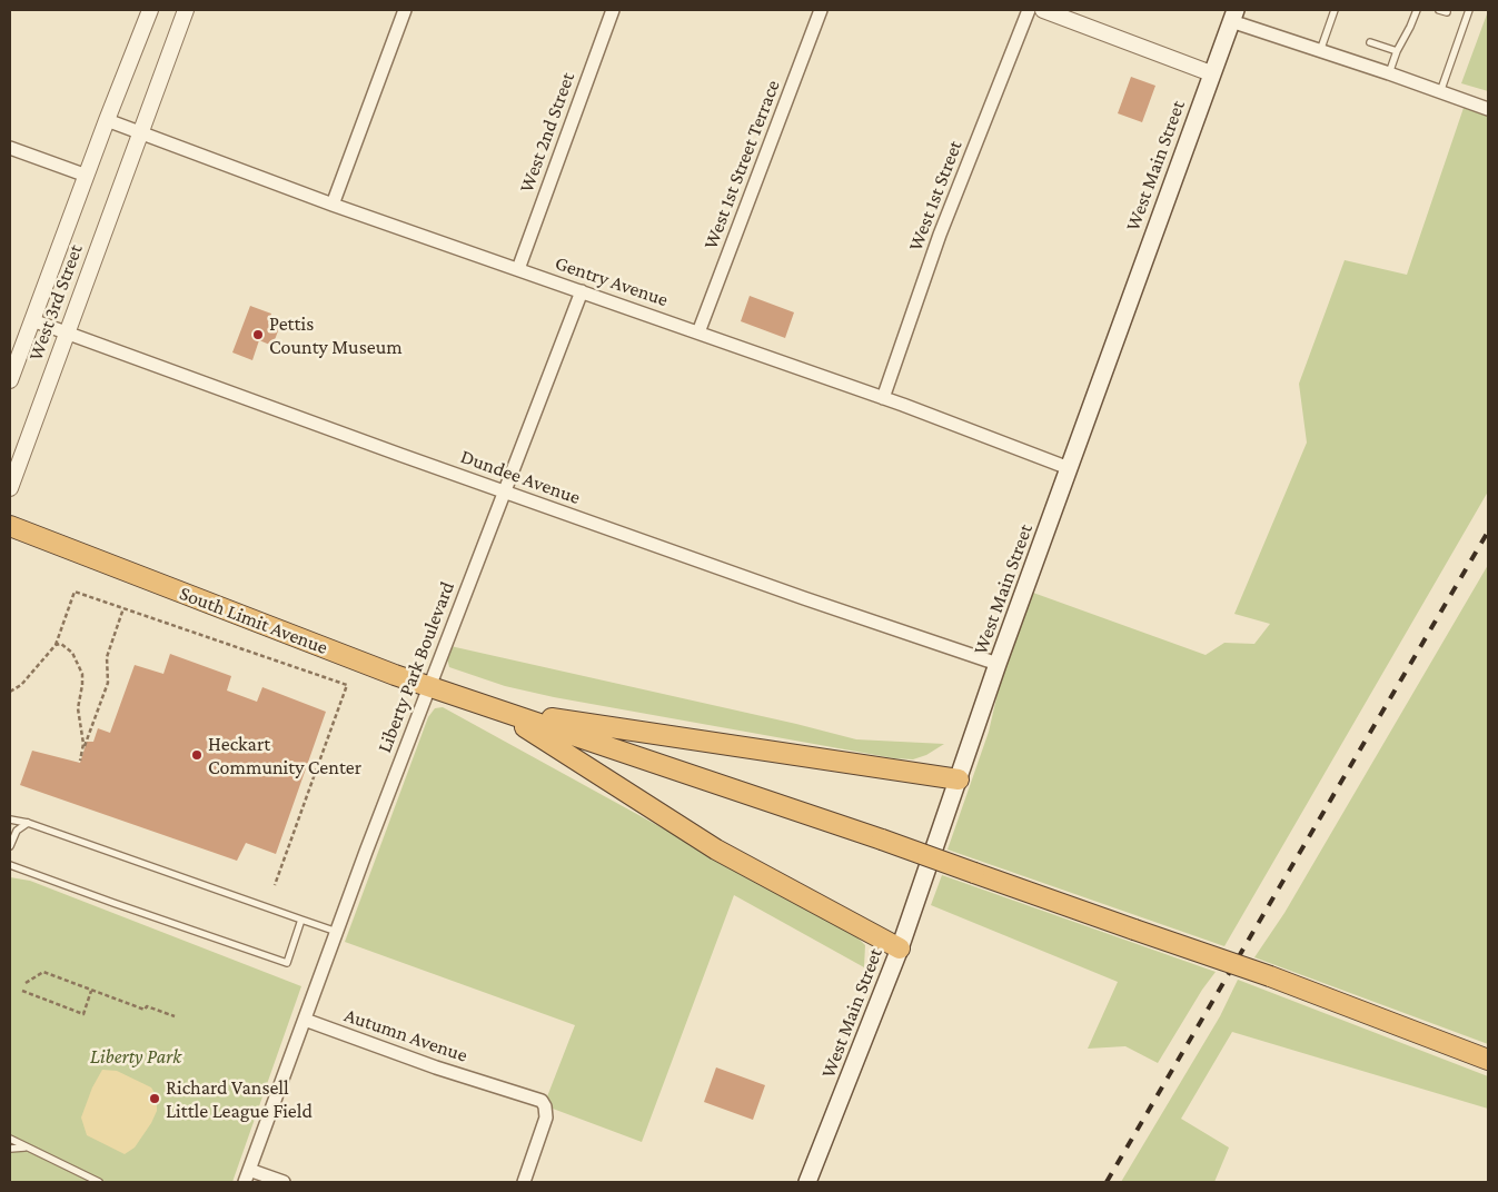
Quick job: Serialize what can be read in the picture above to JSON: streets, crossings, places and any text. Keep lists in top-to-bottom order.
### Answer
{
  "streets": {
    "highway": ["South Limit Avenue"],
    "main road": ["West Main Street"],
    "street": [
      "West 2nd Street",
      "West 1st Street Terrace",
      "West 1st Street",
      "Gentry Avenue",
      "West 3rd Street",
      "Dundee Avenue",
      "Liberty Park Boulevard",
      "Autumn Avenue"
    ]
  },
  "crossings": [
    ["West 2nd Street", "Gentry Avenue"],
    ["West 1st Street Terrace", "Gentry Avenue"],
    ["West Main Street", "Gentry Avenue"],
    ["West Main Street", "Dundee Avenue"],
    ["West 1st Street", "Gentry Avenue"],
    ["Gentry Avenue", "West 3rd Street"],
    ["Gentry Avenue", "Liberty Park Boulevard"],
    ["West 3rd Street", "Dundee Avenue"],
    ["Dundee Avenue", "Liberty Park Boulevard"],
    ["South Limit Avenue", "Liberty Park Boulevard"],
    ["Liberty Park Boulevard", "Autumn Avenue"]
  ],
  "parks": ["Liberty Park"],
  "places": ["Pettis County Museum", "Heckart Community Center", "Richard Vansell Little League Field"]
}
